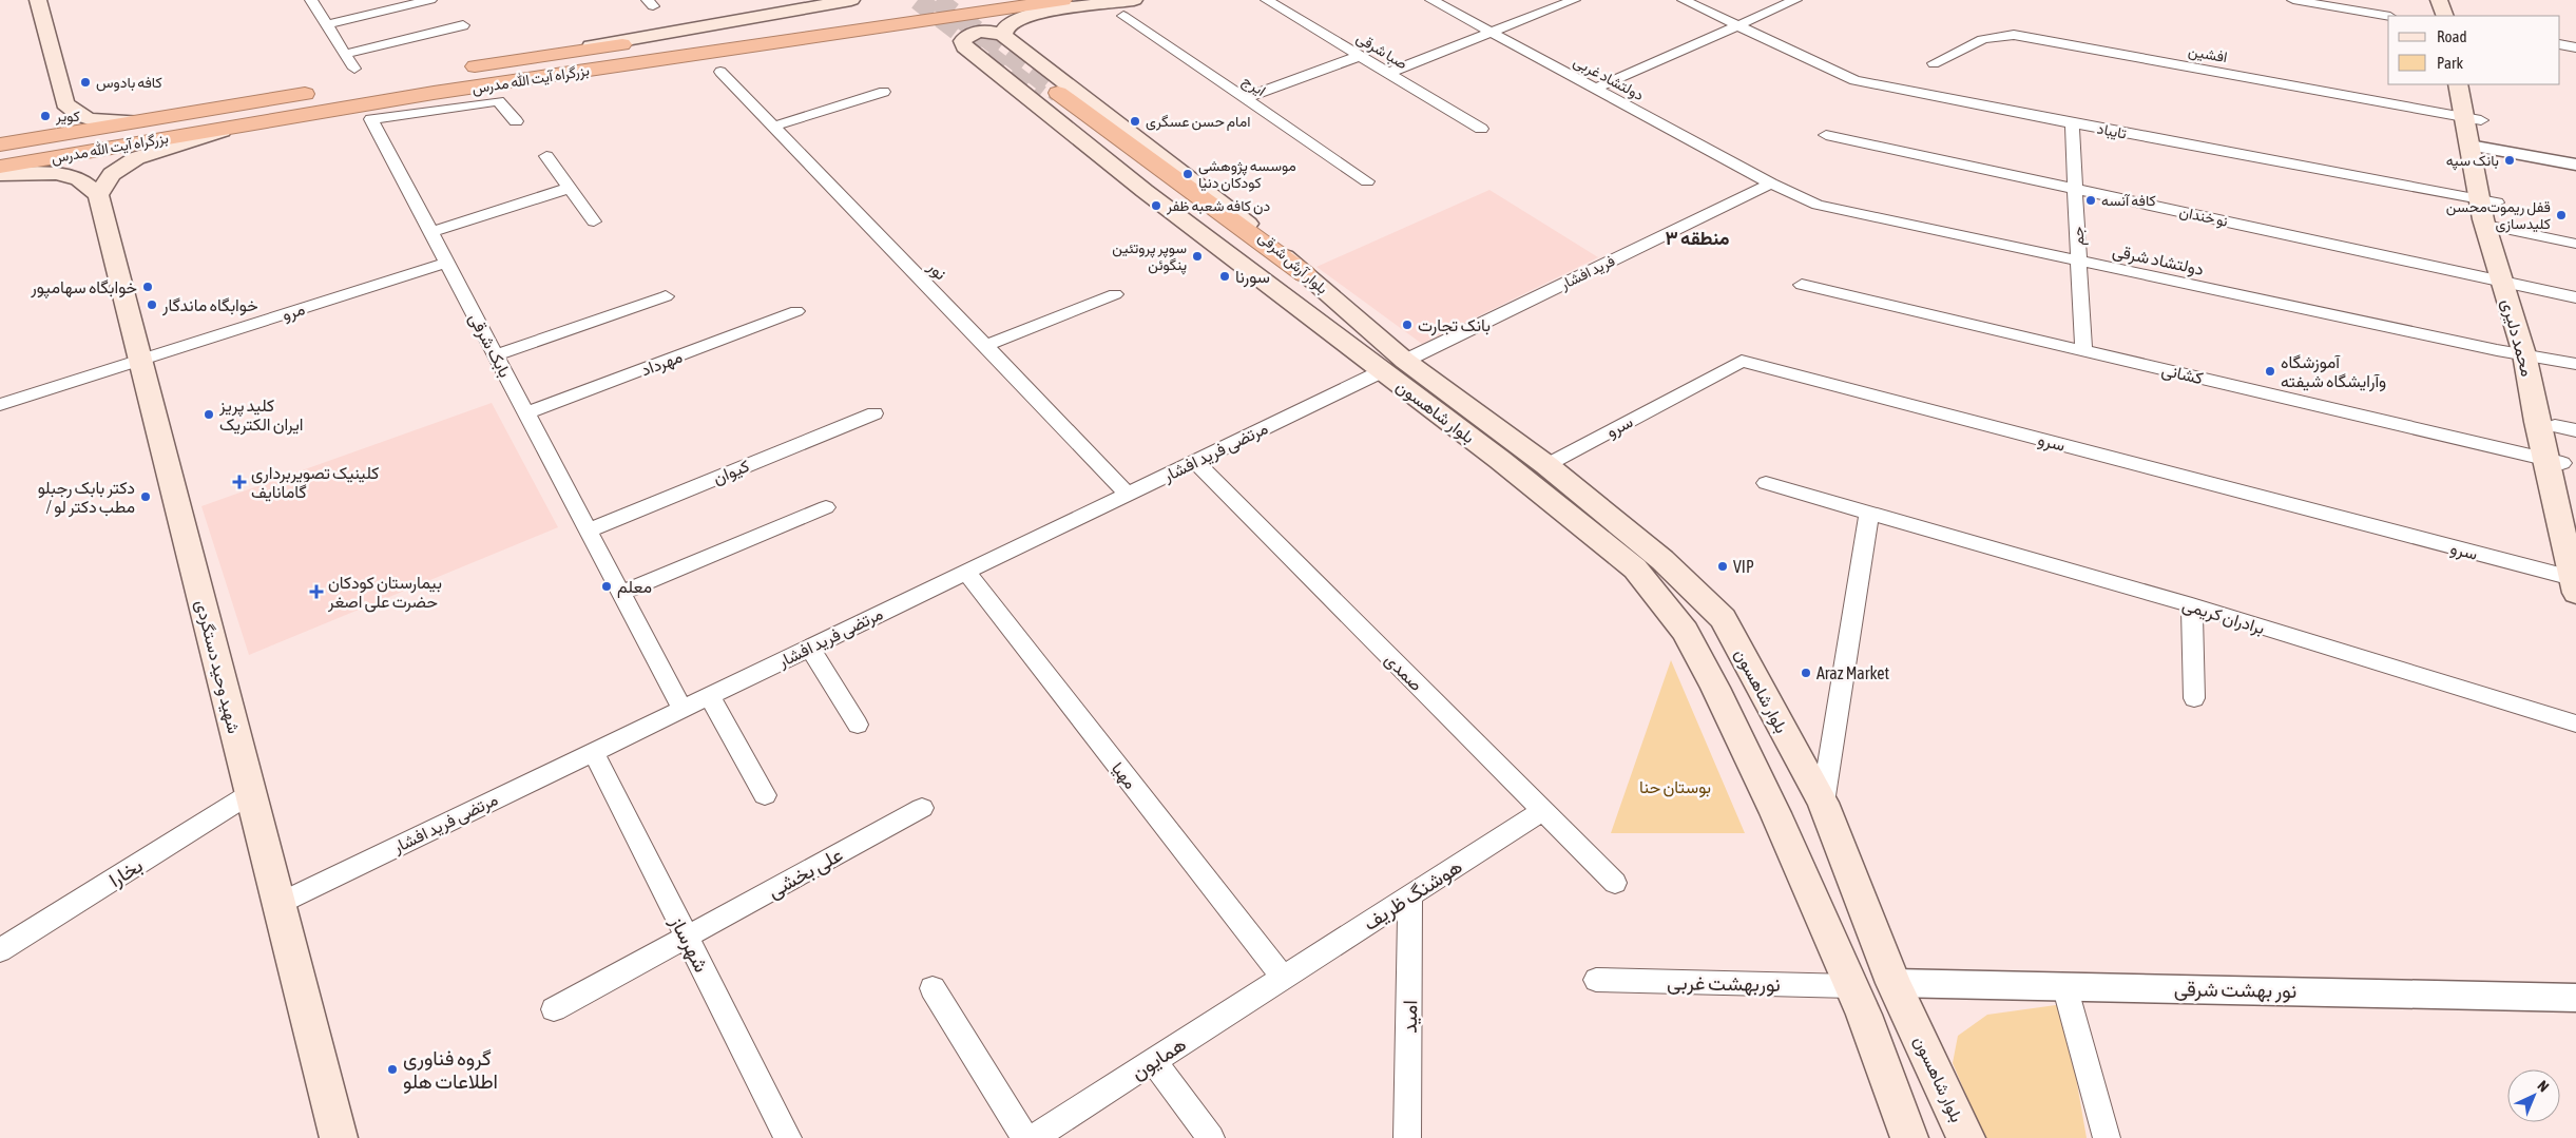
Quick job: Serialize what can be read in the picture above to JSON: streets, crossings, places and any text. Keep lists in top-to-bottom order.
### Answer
{
  "streets": {
    "highway": ["بزرگراه آیت الله مدرس"],
    "main road": [
      "بلوار آرش شرقی",
      "محمد دلیری",
      "بلوار شاهسون",
      "شهید وحید دستگردی"
    ],
    "street": [
      "صبا شرقی",
      "افشین",
      "دولتشاد غربی",
      "ایرج",
      "تایباد",
      "نو خندان",
      "جم",
      "دولتشاد شرقی",
      "نور",
      "فرید افشار",
      "مرو",
      "بابک شرقی",
      "مهرداد",
      "کشانی",
      "سرو",
      "مرتضی فرید افشار",
      "کیوان",
      "برادران کریمی",
      "صمدی",
      "مهیا",
      "بخارا",
      "علی بخشی",
      "هوشنگ ظریف",
      "شهرساز",
      "نوربهشت غربی",
      "نور بهشت شرقی",
      "امید",
      "همایون"
    ]
  },
  "crossings": [
    ["افشین", "محمد دلیری"],
    ["دولتشاد غربی", "دولتشاد شرقی"],
    ["دولتشاد غربی", "فرید افشار"],
    ["تایباد", "جم"],
    ["تایباد", "محمد دلیری"],
    ["نو خندان", "جم"],
    ["نو خندان", "محمد دلیری"],
    ["جم", "دولتشاد شرقی"],
    ["جم", "کشانی"],
    ["دولتشاد شرقی", "فرید افشار"],
    ["دولتشاد شرقی", "محمد دلیری"],
    ["بلوار آرش شرقی", "فرید افشار"],
    ["بلوار آرش شرقی", "بلوار شاهسون"],
    ["بلوار آرش شرقی", "مرتضی فرید افشار"],
    ["نور", "مرتضی فرید افشار"],
    ["فرید افشار", "بلوار شاهسون"],
    ["فرید افشار", "مرتضی فرید افشار"],
    ["مرو", "بابک شرقی"],
    ["مرو", "شهید وحید دستگردی"],
    ["محمد دلیری", "کشانی"],
    ["محمد دلیری", "سرو"],
    ["بابک شرقی", "مهرداد"],
    ["بابک شرقی", "مرتضی فرید افشار"],
    ["بابک شرقی", "کیوان"],
    ["بلوار شاهسون", "سرو"],
    ["بلوار شاهسون", "مرتضی فرید افشار"],
    ["بلوار شاهسون", "نوربهشت غربی"],
    ["بلوار شاهسون", "نور بهشت شرقی"],
    ["مرتضی فرید افشار", "شهید وحید دستگردی"],
    ["مرتضی فرید افشار", "صمدی"],
    ["مرتضی فرید افشار", "مهیا"],
    ["مرتضی فرید افشار", "شهرساز"],
    ["شهید وحید دستگردی", "بخارا"],
    ["صمدی", "هوشنگ ظریف"],
    ["مهیا", "هوشنگ ظریف"],
    ["مهیا", "همایون"],
    ["علی بخشی", "شهرساز"],
    ["هوشنگ ظریف", "امید"],
    ["هوشنگ ظریف", "همایون"]
  ],
  "districts": ["منطقه ۳"],
  "parks": ["بوستان حنا"],
  "places": {
    "other": [
      "کافه بادوس",
      "کویر",
      "امام حسن عسگری",
      "بانک سپه",
      "موسسه پژوهشی کودکان دنیا",
      "کافه آنسه",
      "دن کافه شعبه ظفر",
      "قفل ریموت‌محسن کلیدسازی",
      "سوپر پروتئین پنگوئن",
      "سورنا",
      "خوابگاه سهامپور",
      "خوابگاه ماندگار",
      "بانک تجارت",
      "آموزشگاه وآرایشگاه شیفته",
      "کلید پریز ایران الکتریک",
      "دکتر بابک رجبلو / مطب دکتر لو",
      "VIP",
      "معلم",
      "Araz Market",
      "گروه فناوری اطلاعات هلو"
    ],
    "health": ["کلینیک تصویربرداری گامانایف", "بیمارستان کودکان حضرت علی اصغر"]
  },
  "legend": ["Road", "Park"],
  "north": "top right"
}
